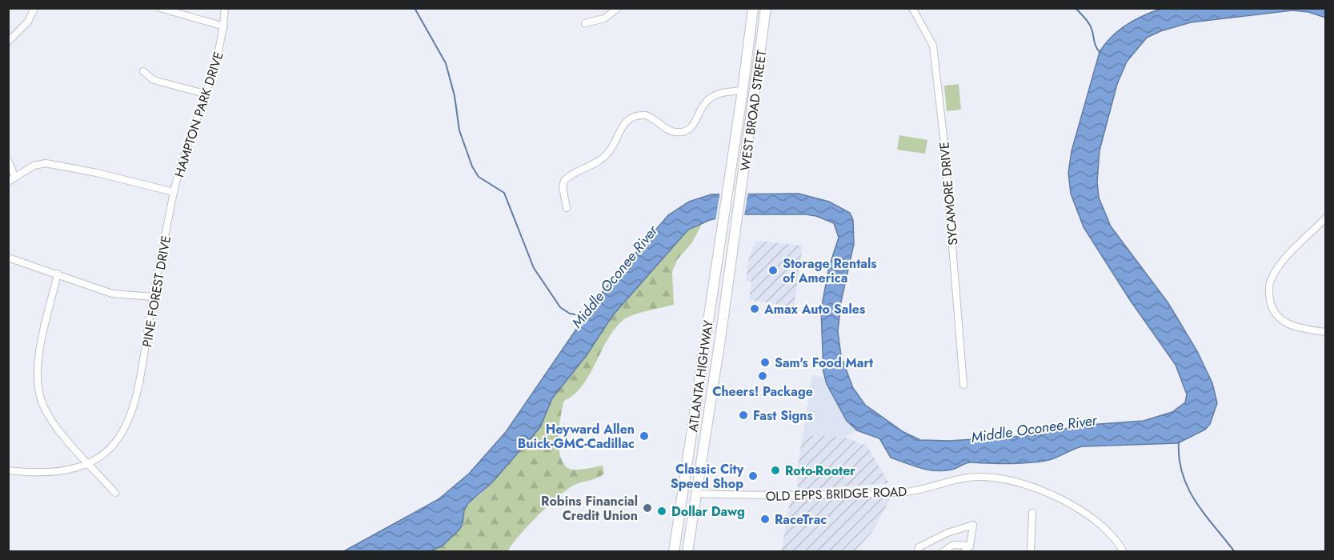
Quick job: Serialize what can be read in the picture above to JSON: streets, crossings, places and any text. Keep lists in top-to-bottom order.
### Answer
{
  "streets": {
    "main road": ["WEST BROAD STREET", "ATLANTA HIGHWAY"],
    "street": [
      "HAMPTON PARK DRIVE",
      "SYCAMORE DRIVE",
      "PINE FOREST DRIVE",
      "OLD EPPS BRIDGE ROAD"
    ]
  },
  "crossings": [
    ["WEST BROAD STREET", "ATLANTA HIGHWAY"],
    ["HAMPTON PARK DRIVE", "PINE FOREST DRIVE"],
    ["ATLANTA HIGHWAY", "OLD EPPS BRIDGE ROAD"]
  ],
  "water": ["Middle Oconee River"],
  "places": [
    "Storage Rentals of America",
    "Amax Auto Sales",
    "Sam's Food Mart",
    "Cheers! Package",
    "Fast Signs",
    "Heyward Allen Buick-GMC-Cadillac",
    "Roto-Rooter",
    "Classic City Speed Shop",
    "Robins Financial Credit Union",
    "Dollar Dawg",
    "RaceTrac"
  ]
}
